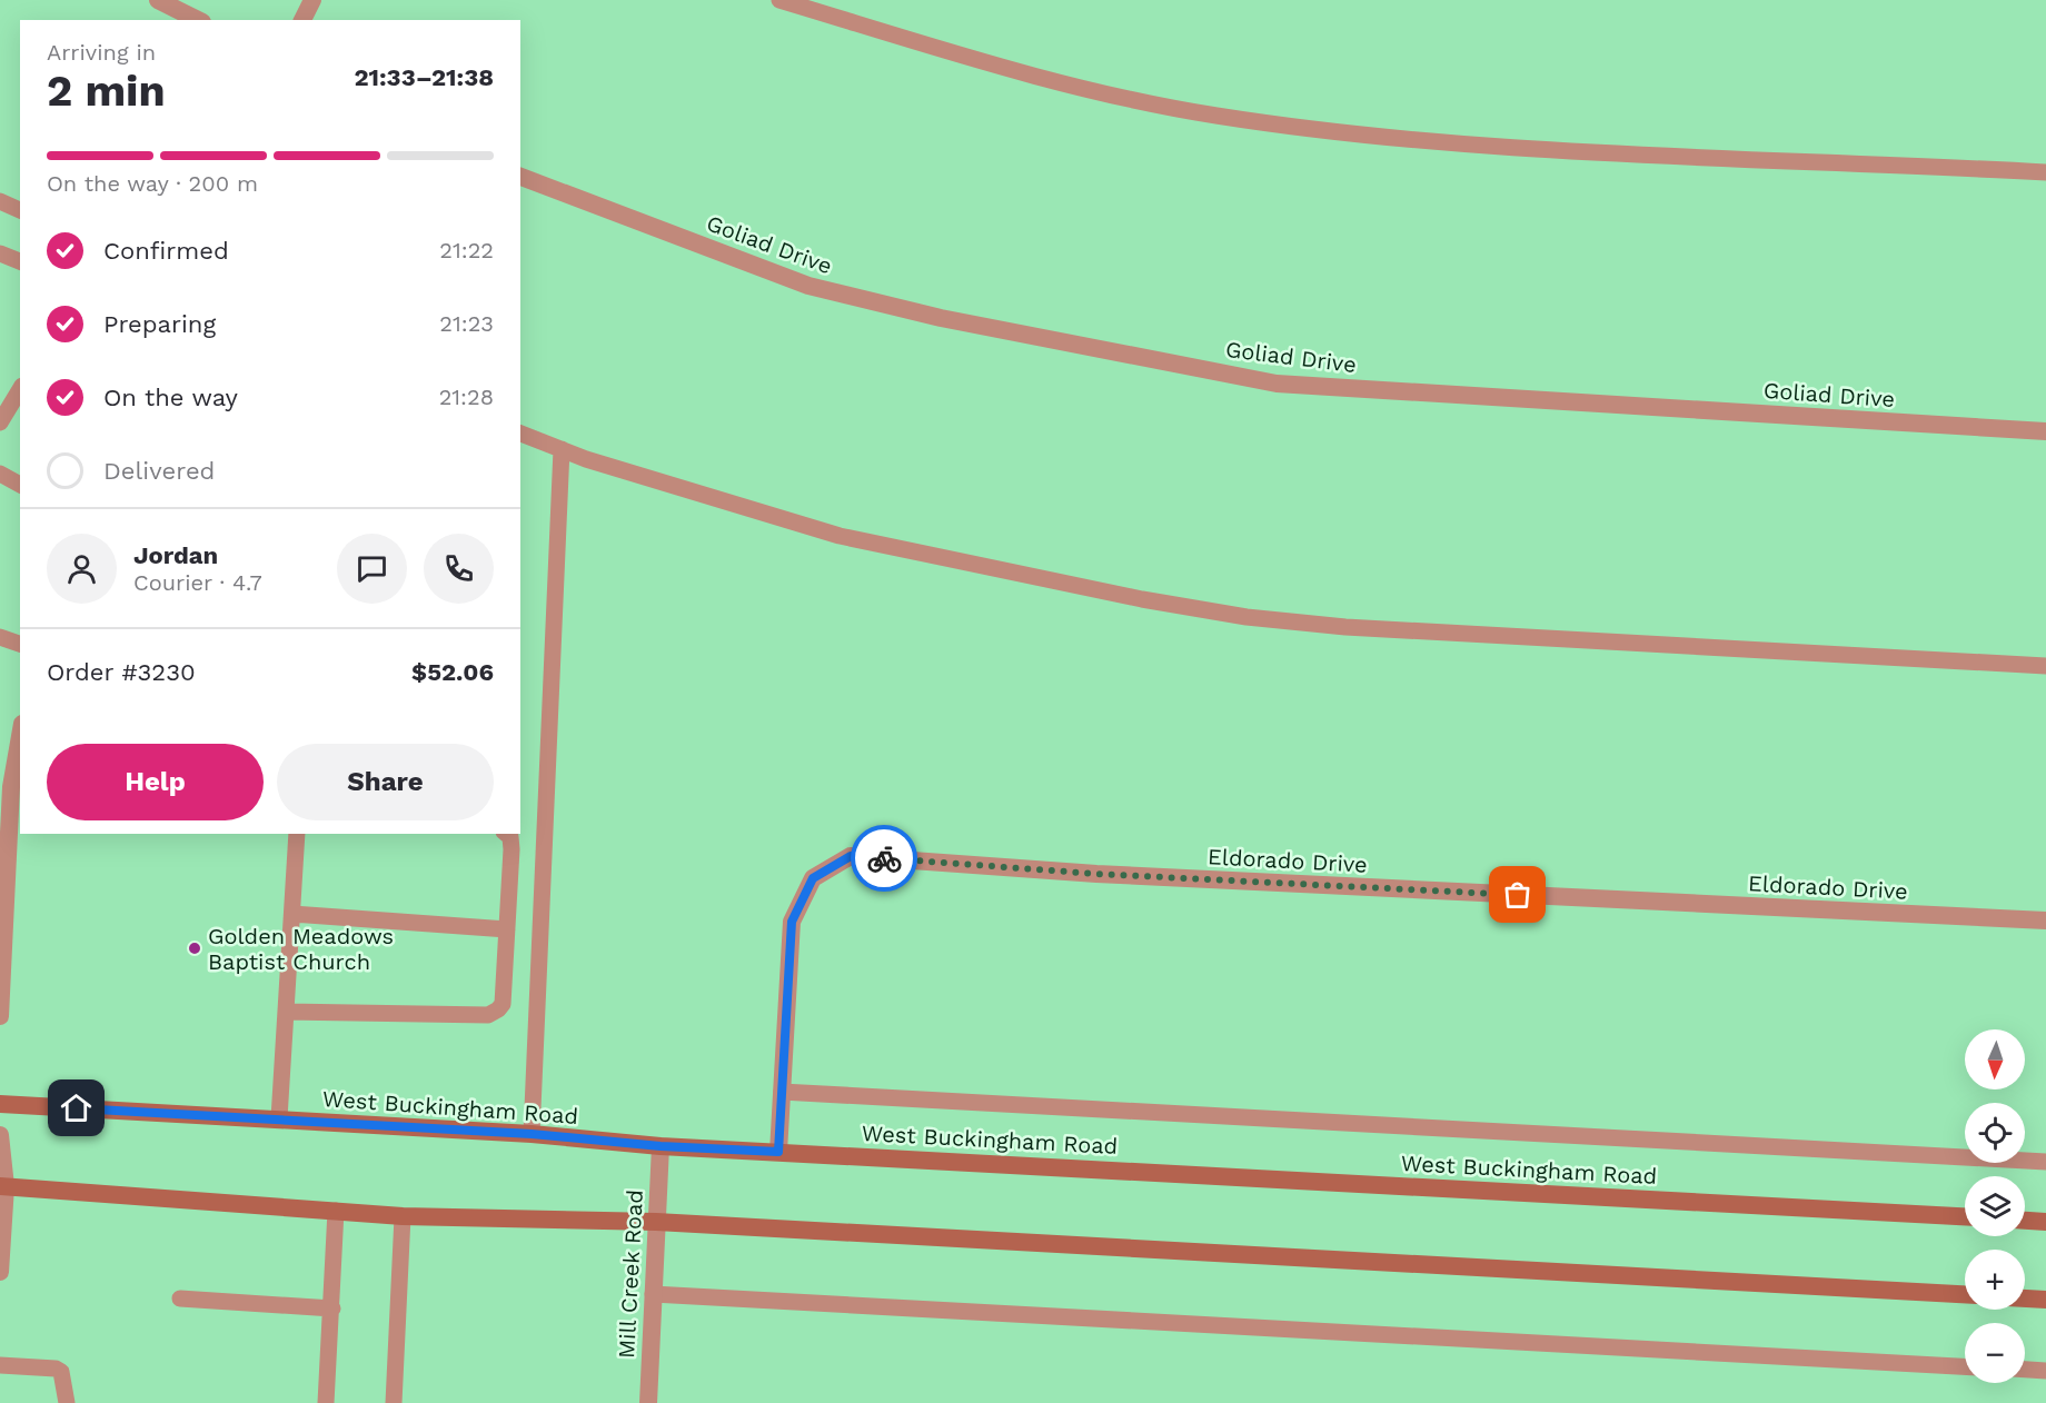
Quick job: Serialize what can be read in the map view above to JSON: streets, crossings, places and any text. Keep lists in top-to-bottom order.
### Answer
{
  "streets": {
    "main road": ["West Buckingham Road"],
    "street": ["Goliad Drive", "Eldorado Drive", "Mill Creek Road"]
  },
  "crossings": [
    ["Eldorado Drive", "West Buckingham Road"],
    ["West Buckingham Road", "Mill Creek Road"]
  ],
  "places": ["Golden Meadows Baptist Church"],
  "north": "bottom",
  "page": {
    "heading": ["2 min", "Arriving in", "21:33–21:38"],
    "panel": [
      "Jordan",
      "Courier · 4.7",
      "Order #3230",
      "$52.06"
    ],
    "bar": "On the way · 200 m",
    "list": [
      ["Confirmed", "21:22"],
      ["Preparing", "21:23"],
      ["On the way", "21:28"],
      "Delivered"
    ],
    "buttons": ["Help", "Share"],
    "map_buttons": ["+", "−"]
  }
}
